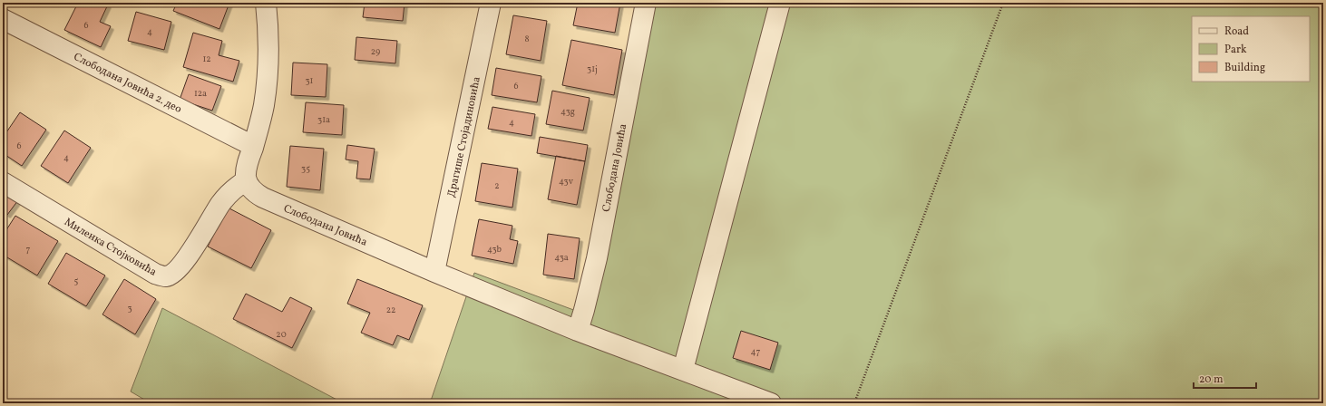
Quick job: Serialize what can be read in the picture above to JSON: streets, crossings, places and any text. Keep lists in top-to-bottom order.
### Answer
{
  "streets": {
    "street": [
      "Слободана Јовића 2. део",
      "Драгише Стојадиновића",
      "Слободана Јовића",
      "Миленка Стојковића"
    ]
  },
  "crossings": [
    ["Драгише Стојадиновића", "Слободана Јовића"],
    ["Слободана Јовића", "Миленка Стојковића"]
  ],
  "house_numbers": [
    "6",
    "4",
    "8",
    "29",
    "12",
    "31j",
    "31",
    "6",
    "12a",
    "43g",
    "31a",
    "4",
    "6",
    "4",
    "35",
    "43v",
    "2",
    "7",
    "43b",
    "43a",
    "5",
    "3",
    "22",
    "20",
    "47"
  ],
  "legend": ["Road", "Park", "Building"],
  "scale_bar": "20 m"
}
